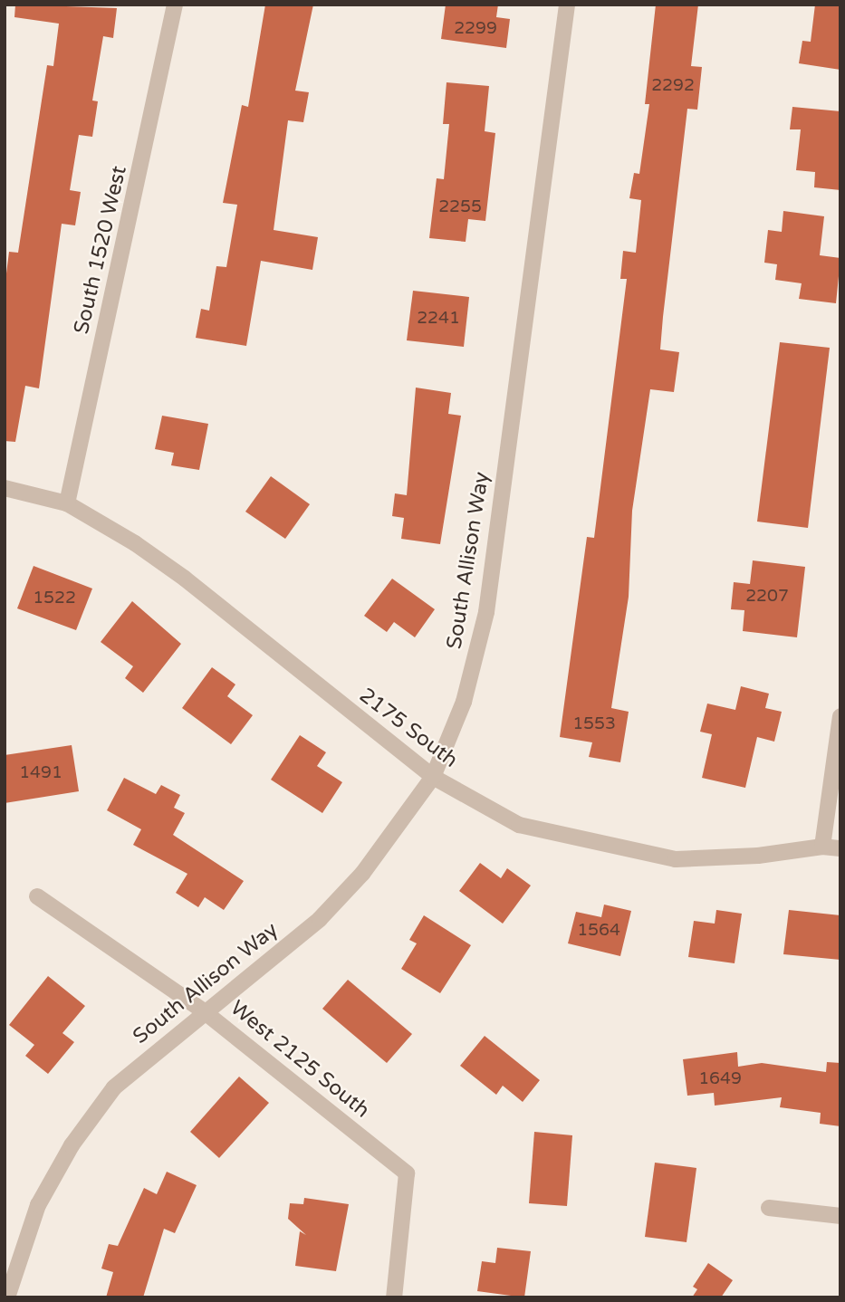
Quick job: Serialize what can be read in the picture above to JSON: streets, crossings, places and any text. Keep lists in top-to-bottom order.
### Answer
{
  "streets": {
    "street": [
      "South 1520 West",
      "South Allison Way",
      "2175 South",
      "West 2125 South"
    ]
  },
  "crossings": [
    ["South 1520 West", "2175 South"],
    ["South Allison Way", "2175 South"],
    ["South Allison Way", "West 2125 South"]
  ],
  "house_numbers": [
    "2299",
    "2292",
    "2255",
    "2241",
    "2207",
    "1522",
    "1553",
    "1491",
    "1564",
    "1649"
  ]
}
